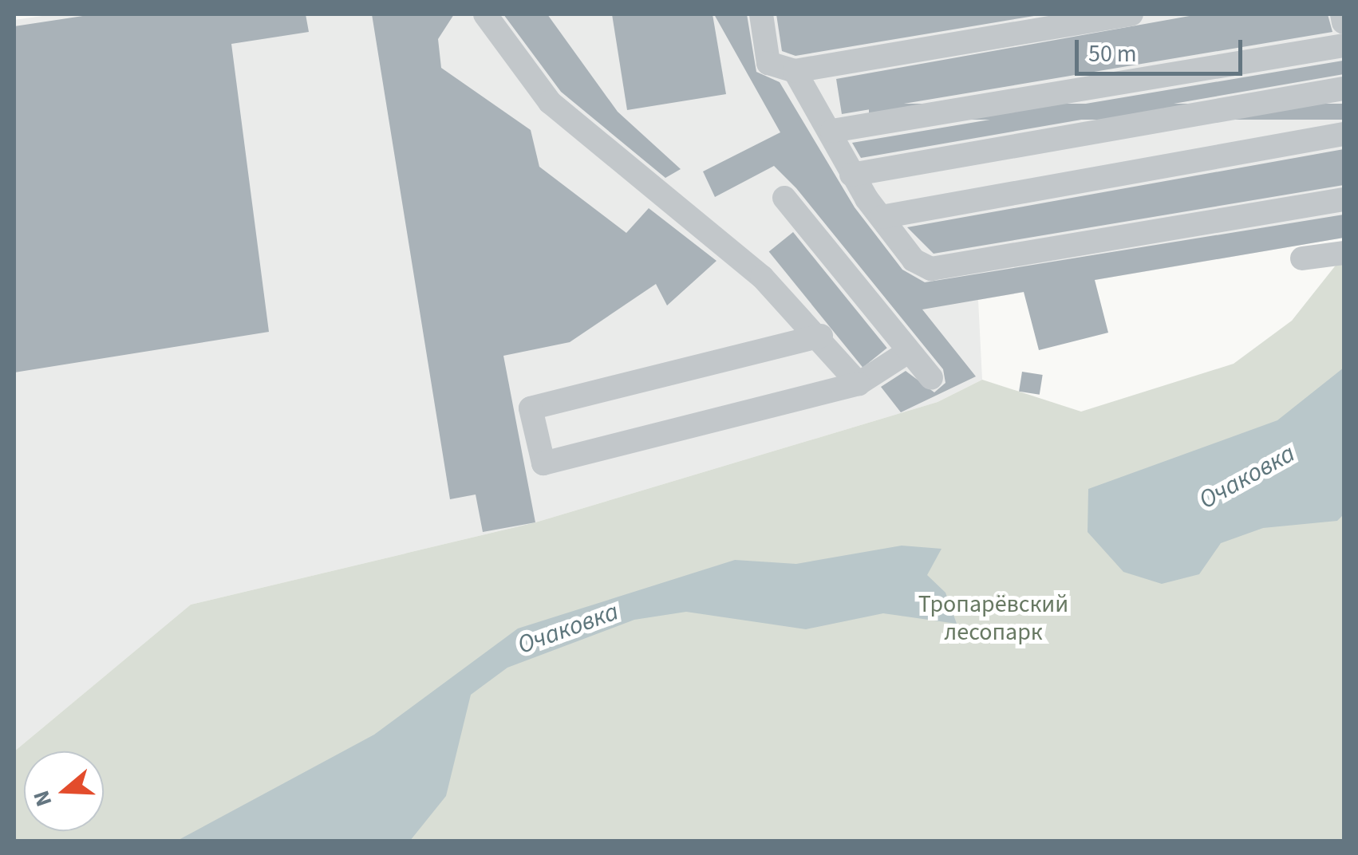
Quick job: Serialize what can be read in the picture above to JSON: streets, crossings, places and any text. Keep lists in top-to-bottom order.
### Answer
{
  "water": ["Очаковка"],
  "parks": ["Тропарёвский лесопарк"],
  "scale_bar": "50 m",
  "north": "left"
}
